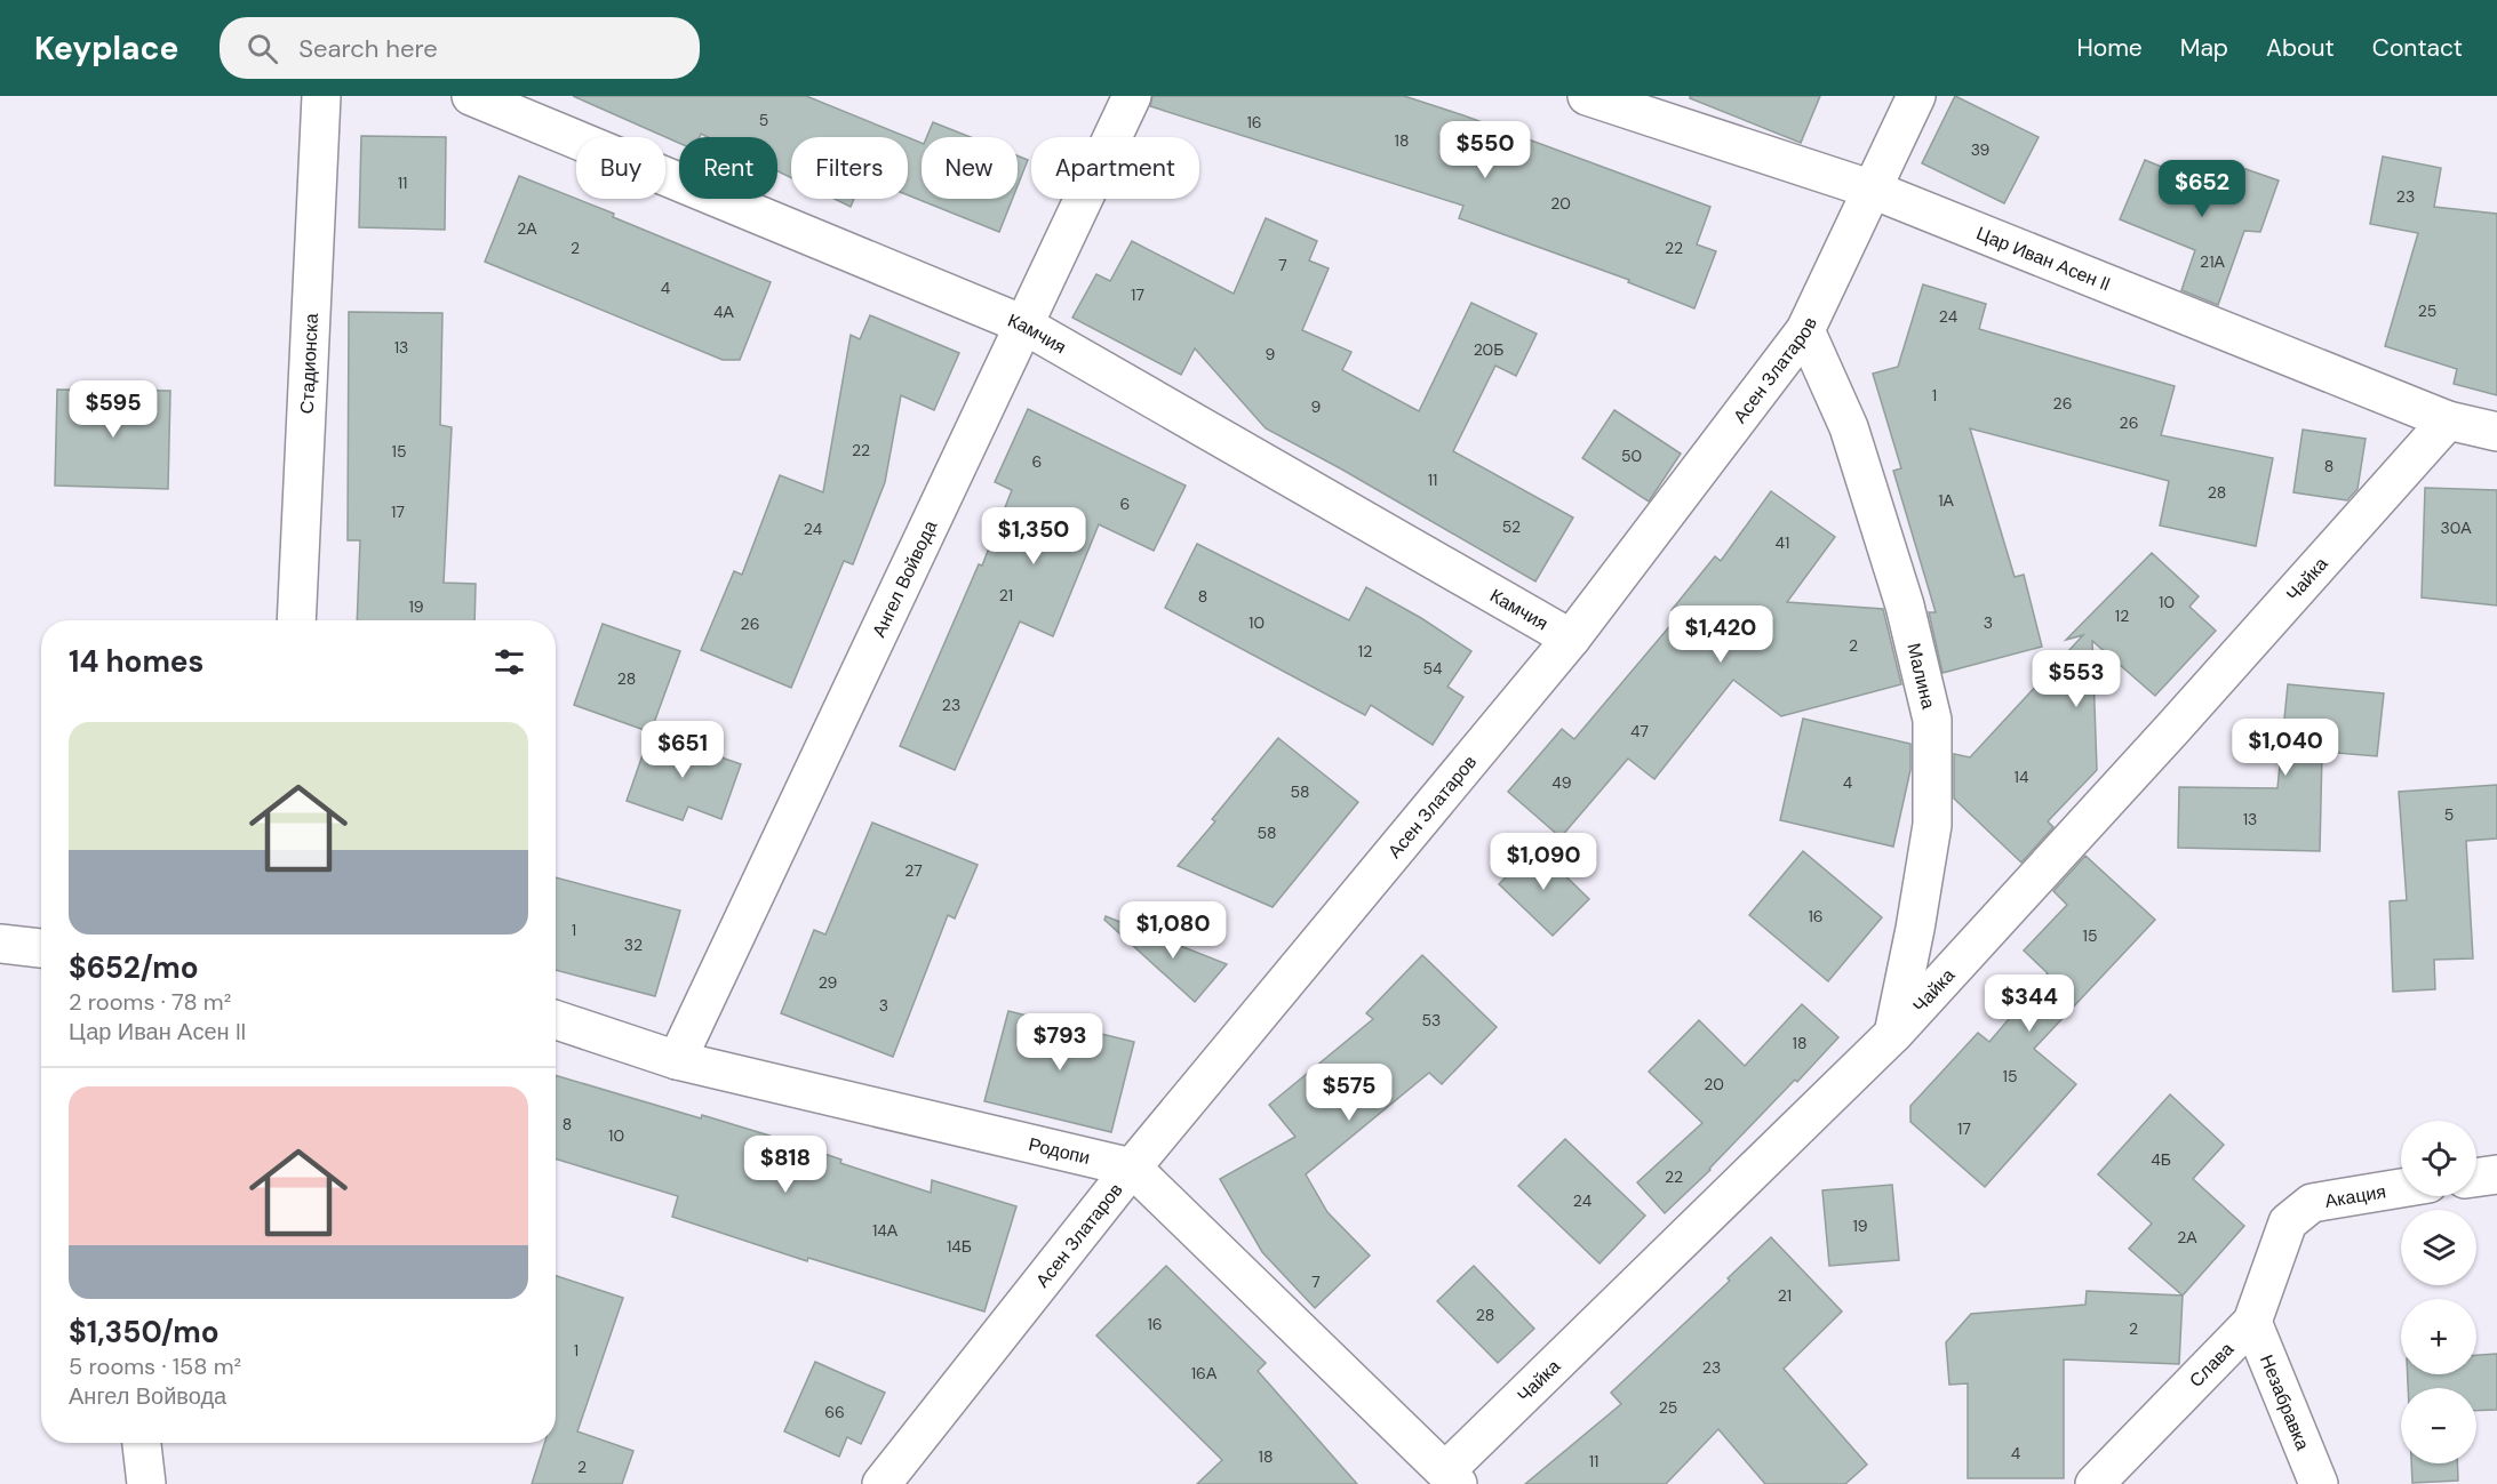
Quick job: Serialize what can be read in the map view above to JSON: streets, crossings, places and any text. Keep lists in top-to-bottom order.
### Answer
{
  "streets": {
    "street": [
      "Цар Иван Асен II",
      "Камчия",
      "Стадионска",
      "Асен Златаров",
      "Ангел Войвода",
      "Чайка",
      "Малина",
      "Родопи",
      "Акация",
      "Слава",
      "Незабравка"
    ]
  },
  "crossings": [
    ["Цар Иван Асен II", "Асен Златаров"],
    ["Цар Иван Асен II", "Чайка"],
    ["Камчия", "Асен Златаров"],
    ["Камчия", "Ангел Войвода"],
    ["Асен Златаров", "Малина"],
    ["Асен Златаров", "Родопи"],
    ["Ангел Войвода", "Родопи"],
    ["Чайка", "Малина"],
    ["Акация", "Слава"],
    ["Слава", "Незабравка"]
  ],
  "house_numbers": [
    "5",
    "16",
    "18",
    "39",
    "11",
    "23",
    "20",
    "2А",
    "2",
    "22",
    "21А",
    "7",
    "4",
    "17",
    "25",
    "4А",
    "24",
    "13",
    "20Б",
    "9",
    "1",
    "26",
    "9",
    "26",
    "22",
    "15",
    "50",
    "6",
    "8",
    "11",
    "28",
    "1А",
    "6",
    "17",
    "52",
    "30А",
    "24",
    "41",
    "21",
    "8",
    "10",
    "19",
    "12",
    "10",
    "3",
    "26",
    "2",
    "12",
    "54",
    "28",
    "23",
    "47",
    "14",
    "49",
    "4",
    "58",
    "5",
    "13",
    "58",
    "27",
    "16",
    "1",
    "15",
    "32",
    "29",
    "3",
    "53",
    "18",
    "15",
    "20",
    "8",
    "17",
    "10",
    "4Б",
    "22",
    "24",
    "19",
    "14А",
    "2А",
    "14Б",
    "7",
    "21",
    "28",
    "16",
    "2",
    "1",
    "23",
    "16А",
    "25",
    "66",
    "4",
    "18",
    "11",
    "2"
  ],
  "page": {
    "header": "Keyplace",
    "search": "Search here",
    "nav": [
      "Home",
      "Map",
      "About",
      "Contact"
    ],
    "price": [
      "$550",
      "$652",
      "$595",
      "$1,350",
      "$1,420",
      "$553",
      "$1,040",
      "$651",
      "$1,090",
      "$1,080",
      "$344",
      "$793",
      "$575",
      "$818"
    ],
    "chip": [
      "Buy",
      "Rent",
      "Filters",
      "New",
      "Apartment"
    ],
    "heading": "14 homes",
    "list": [
      {
        "name": "$652/mo",
        "note": "2 rooms · 78 m² · Цар Иван Асен II"
      },
      {
        "name": "$1,350/mo",
        "note": "5 rooms · 158 m² · Ангел Войвода"
      }
    ],
    "map_buttons": ["+", "−"]
  }
}
